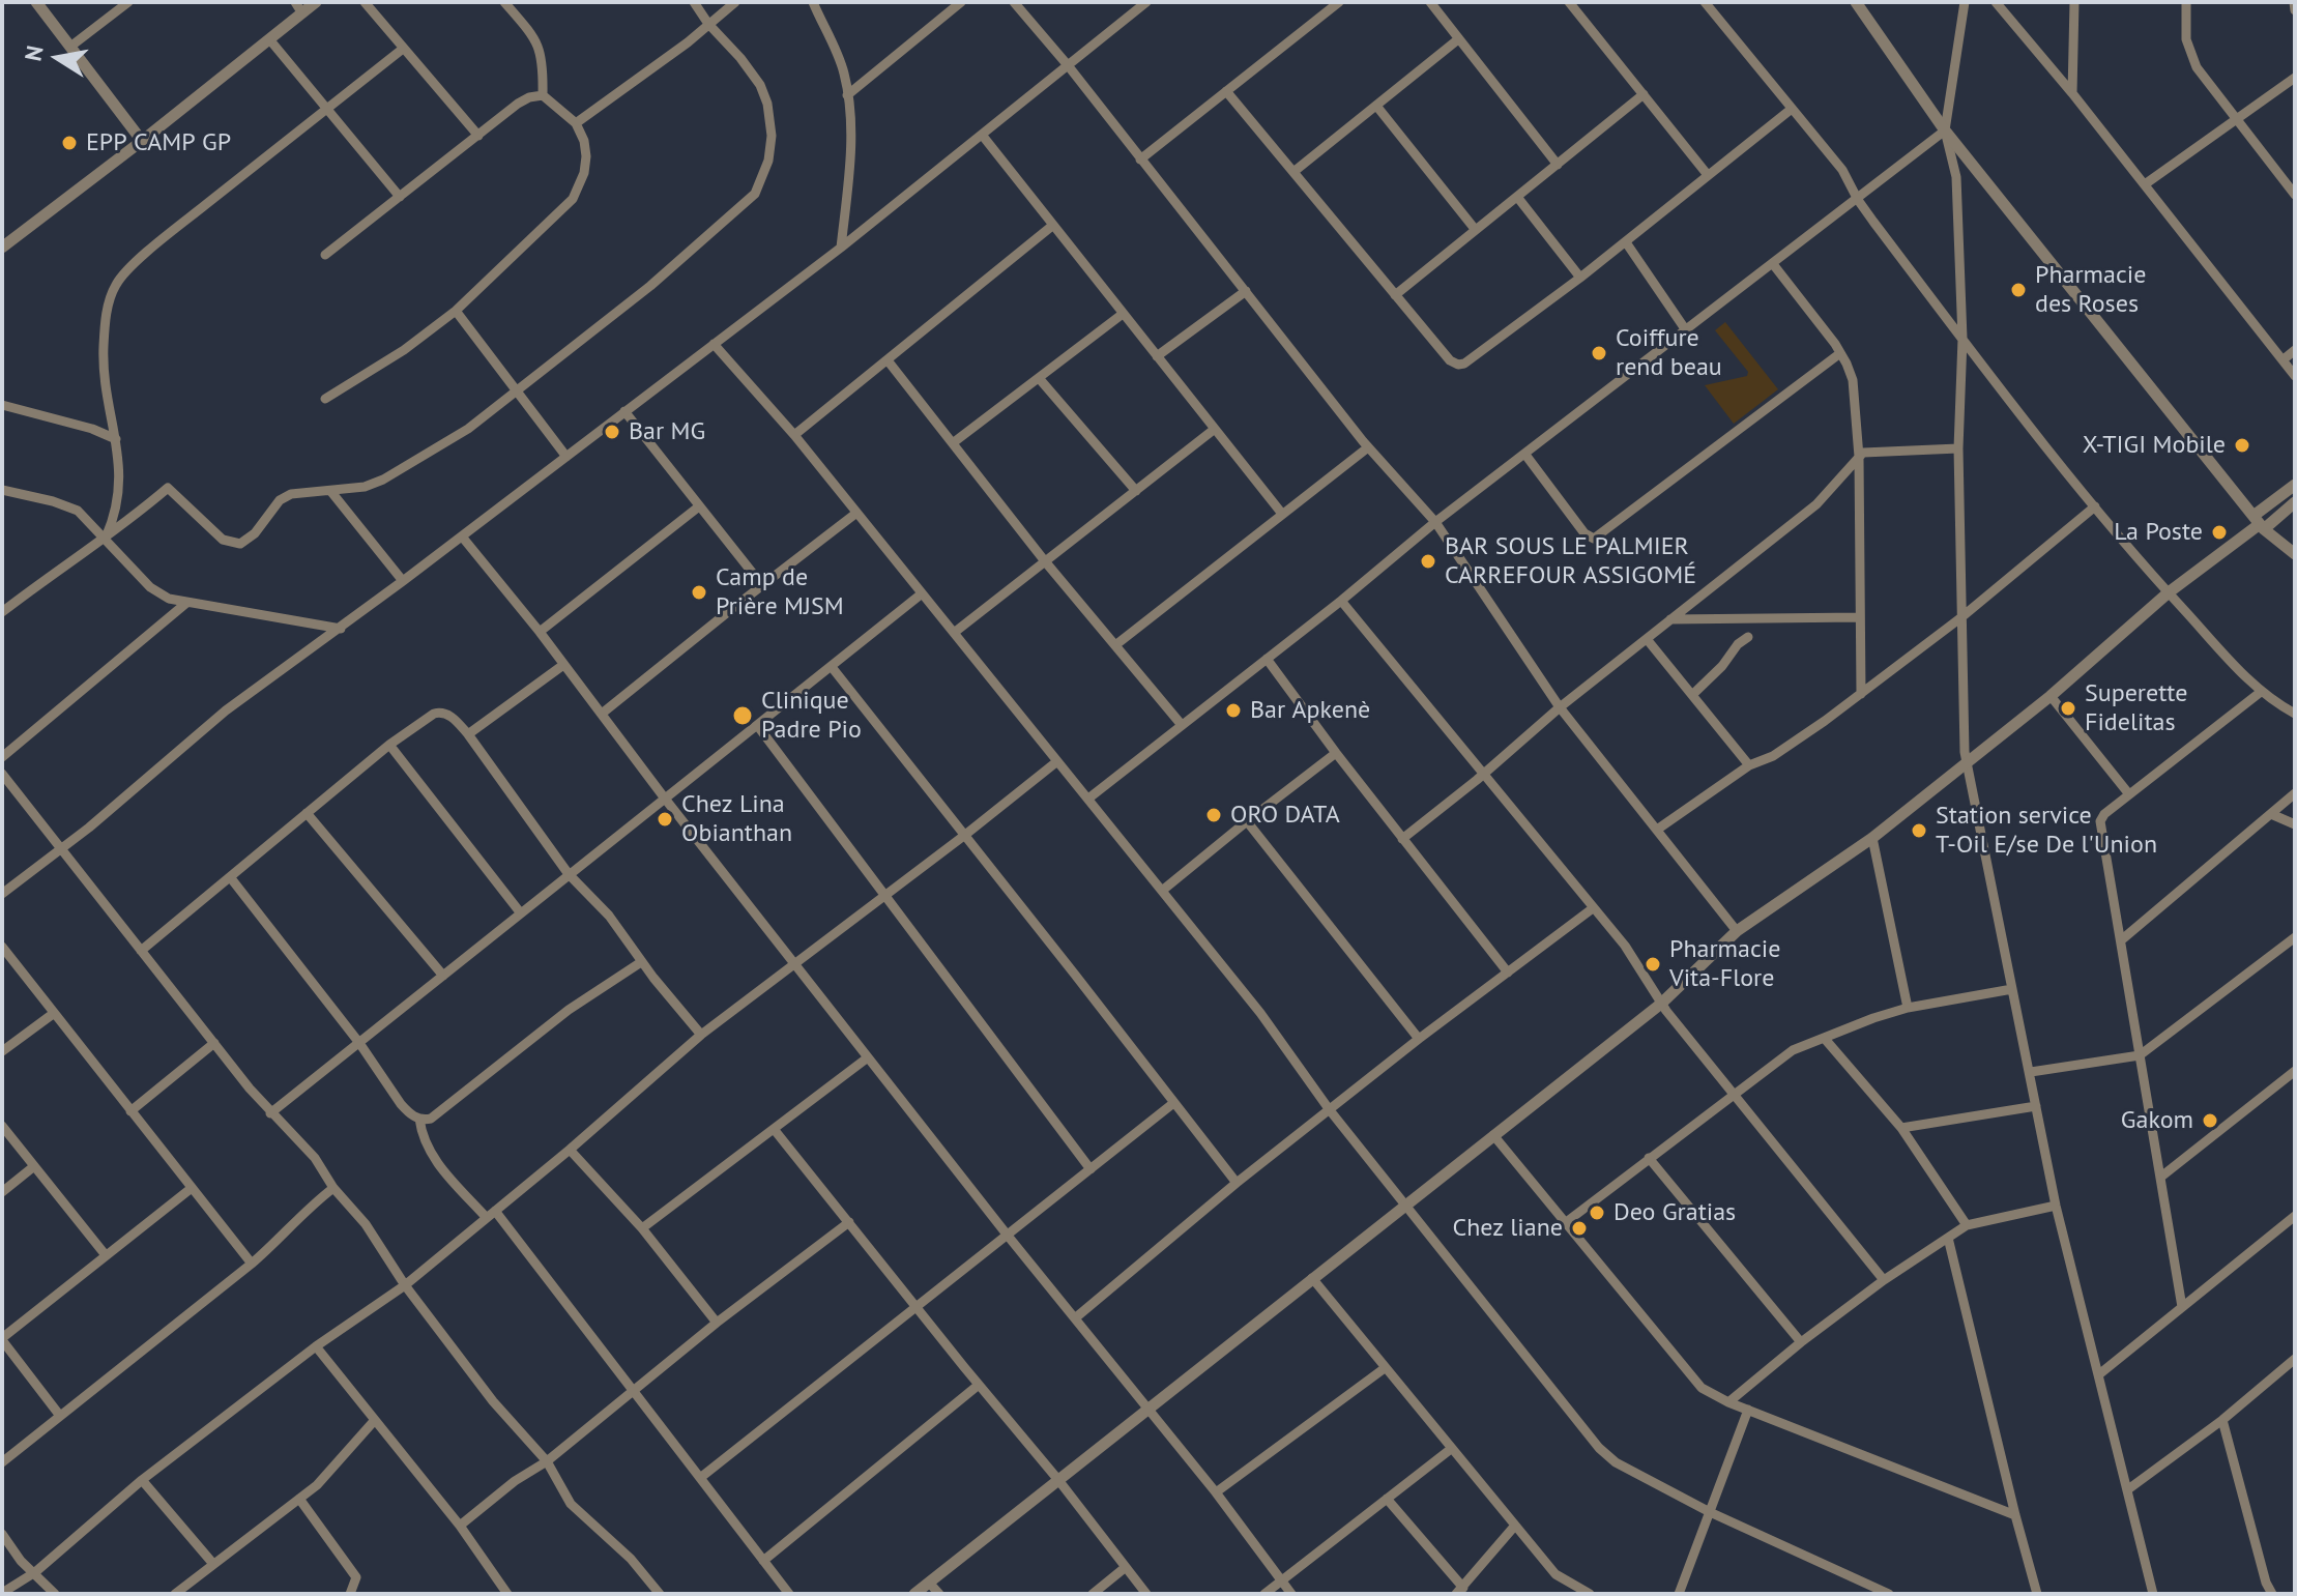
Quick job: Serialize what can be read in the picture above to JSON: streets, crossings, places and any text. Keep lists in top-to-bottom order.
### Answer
{
  "places": [
    "EPP CAMP GP",
    "Pharmacie des Roses",
    "Coiffure rend beau",
    "Bar MG",
    "X-TIGI Mobile",
    "La Poste",
    "BAR SOUS LE PALMIER CARREFOUR ASSIGOMÉ",
    "Camp de Prière MJSM",
    "Superette Fidelitas",
    "Bar Apkenè",
    "Clinique Padre Pio",
    "ORO DATA",
    "Chez Lina Obianthan",
    "Station service T-Oil E/se De l'Union",
    "Pharmacie Vita-Flore",
    "Gakom",
    "Deo Gratias",
    "Chez liane"
  ],
  "north": "left"
}
